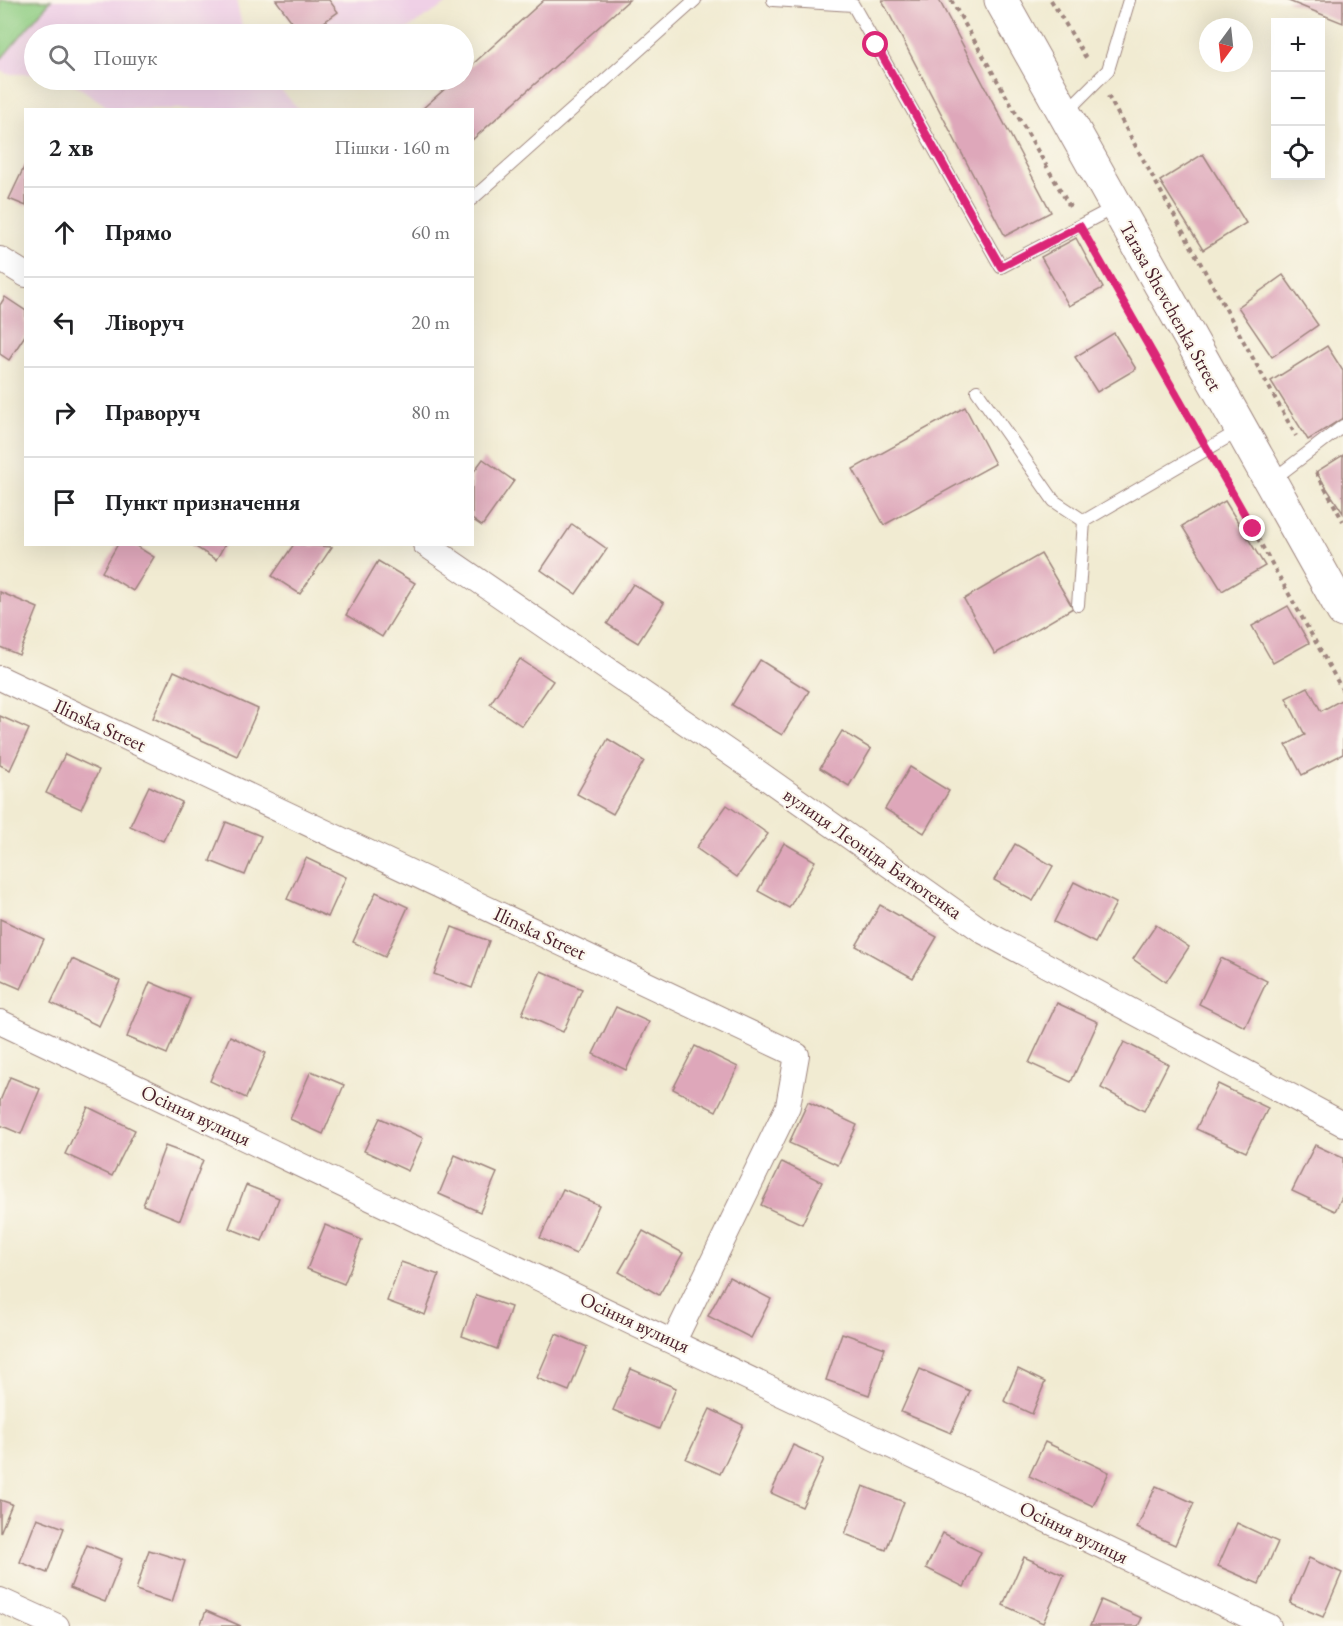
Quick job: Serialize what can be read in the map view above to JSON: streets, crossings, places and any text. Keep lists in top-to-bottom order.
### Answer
{
  "streets": {
    "main road": ["Tarasa Shevchenka Street"],
    "street": ["Ilinska Street", "вулиця Леоніда Батютенка", "Осіння вулиця"]
  },
  "crossings": [
    ["Ilinska Street", "Осіння вулиця"]
  ],
  "north": "bottom",
  "page": {
    "map_buttons": ["+", "−"],
    "search": "Пошук",
    "heading": ["2 хв", "Пішки · 160 m"],
    "list": [
      ["Прямо", "60 m"],
      ["Ліворуч", "20 m"],
      ["Праворуч", "80 m"],
      "Пункт призначення"
    ]
  }
}
